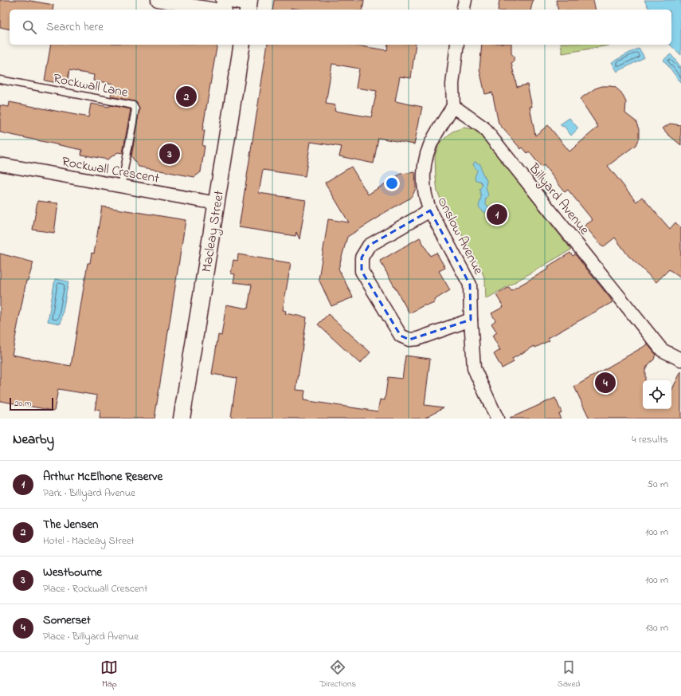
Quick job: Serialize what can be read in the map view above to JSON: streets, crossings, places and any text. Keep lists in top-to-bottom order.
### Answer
{
  "streets": {
    "street": [
      "Rockwall Crescent",
      "Billyard Avenue",
      "Macleay Street",
      "Onslow Avenue"
    ],
    "lane": ["Rockwall Lane"]
  },
  "crossings": [
    ["Rockwall Lane", "Rockwall Crescent"],
    ["Rockwall Crescent", "Macleay Street"],
    ["Billyard Avenue", "Onslow Avenue"]
  ],
  "scale_bar": "20 m",
  "page": {
    "search": "Search here",
    "pins": [
      "2",
      "3",
      "1",
      "4"
    ],
    "scale": "20 m",
    "heading": ["Nearby", "4 results"],
    "list": [
      {
        "mark": "1",
        "name": "Arthur McElhone Reserve",
        "note": "Park · Billyard Avenue",
        "value": "50 m"
      },
      {
        "mark": "2",
        "name": "The Jensen",
        "note": "Hotel · Macleay Street",
        "value": "100 m"
      },
      {
        "mark": "3",
        "name": "Westbourne",
        "note": "Place · Rockwall Crescent",
        "value": "100 m"
      },
      {
        "mark": "4",
        "name": "Somerset",
        "note": "Place · Billyard Avenue",
        "value": "130 m"
      }
    ],
    "nav": ["Map", "Directions", "Saved"]
  }
}
